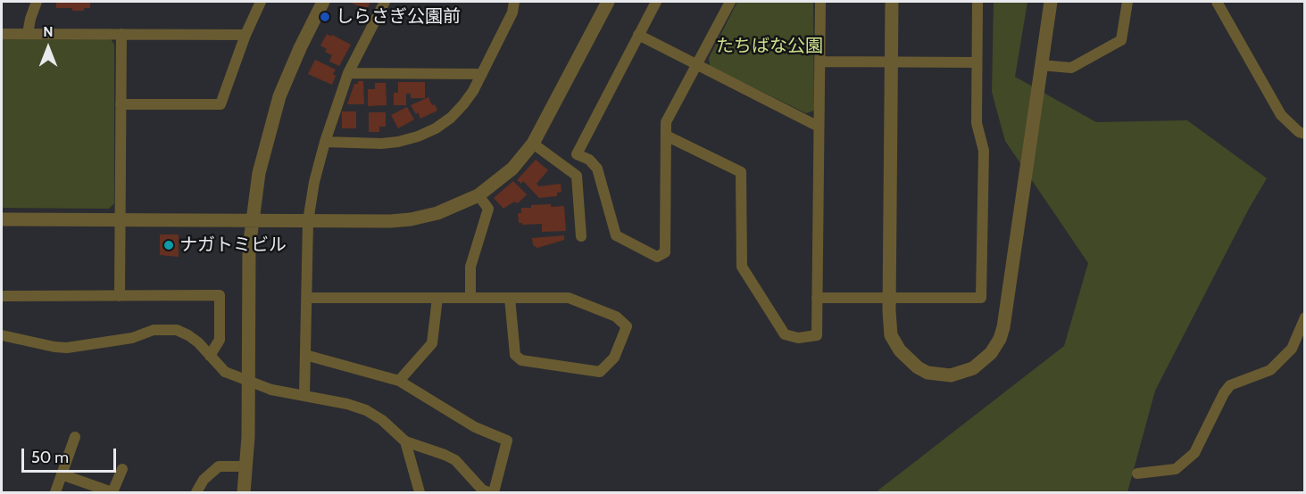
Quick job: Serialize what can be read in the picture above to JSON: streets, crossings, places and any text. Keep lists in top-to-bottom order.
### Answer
{
  "parks": ["たちばな公園"],
  "places": ["しらさぎ公園前", "ナガトミビル"],
  "scale_bar": "50 m",
  "north": "top"
}
